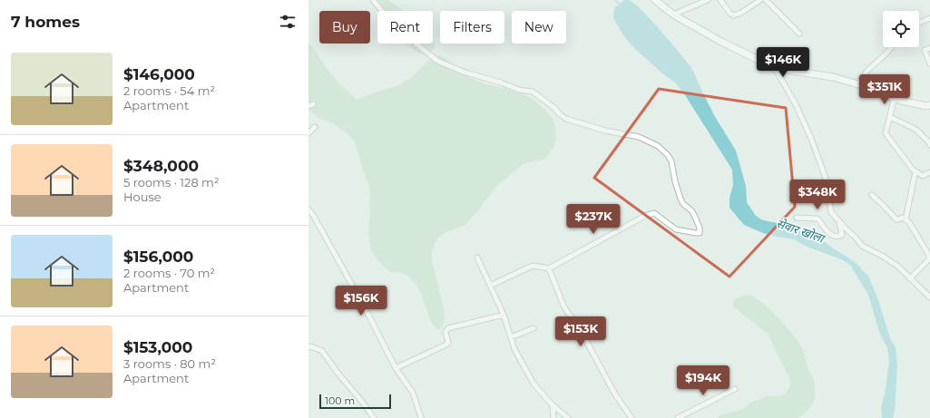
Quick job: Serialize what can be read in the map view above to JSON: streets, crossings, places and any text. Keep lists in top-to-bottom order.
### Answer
{
  "water": ["सेवार खोला"],
  "scale_bar": "100 m",
  "page": {
    "heading": "7 homes",
    "chip": [
      "Buy",
      "Rent",
      "Filters",
      "New"
    ],
    "list": [
      {
        "name": "$146,000",
        "note": "2 rooms · 54 m² · Apartment"
      },
      {
        "name": "$348,000",
        "note": "5 rooms · 128 m² · House"
      },
      {
        "name": "$156,000",
        "note": "2 rooms · 70 m² · Apartment"
      },
      {
        "name": "$153,000",
        "note": "3 rooms · 80 m² · Apartment"
      }
    ],
    "price": [
      "$146K",
      "$351K",
      "$348K",
      "$237K",
      "$156K",
      "$153K",
      "$194K"
    ],
    "scale": "100 m"
  }
}
